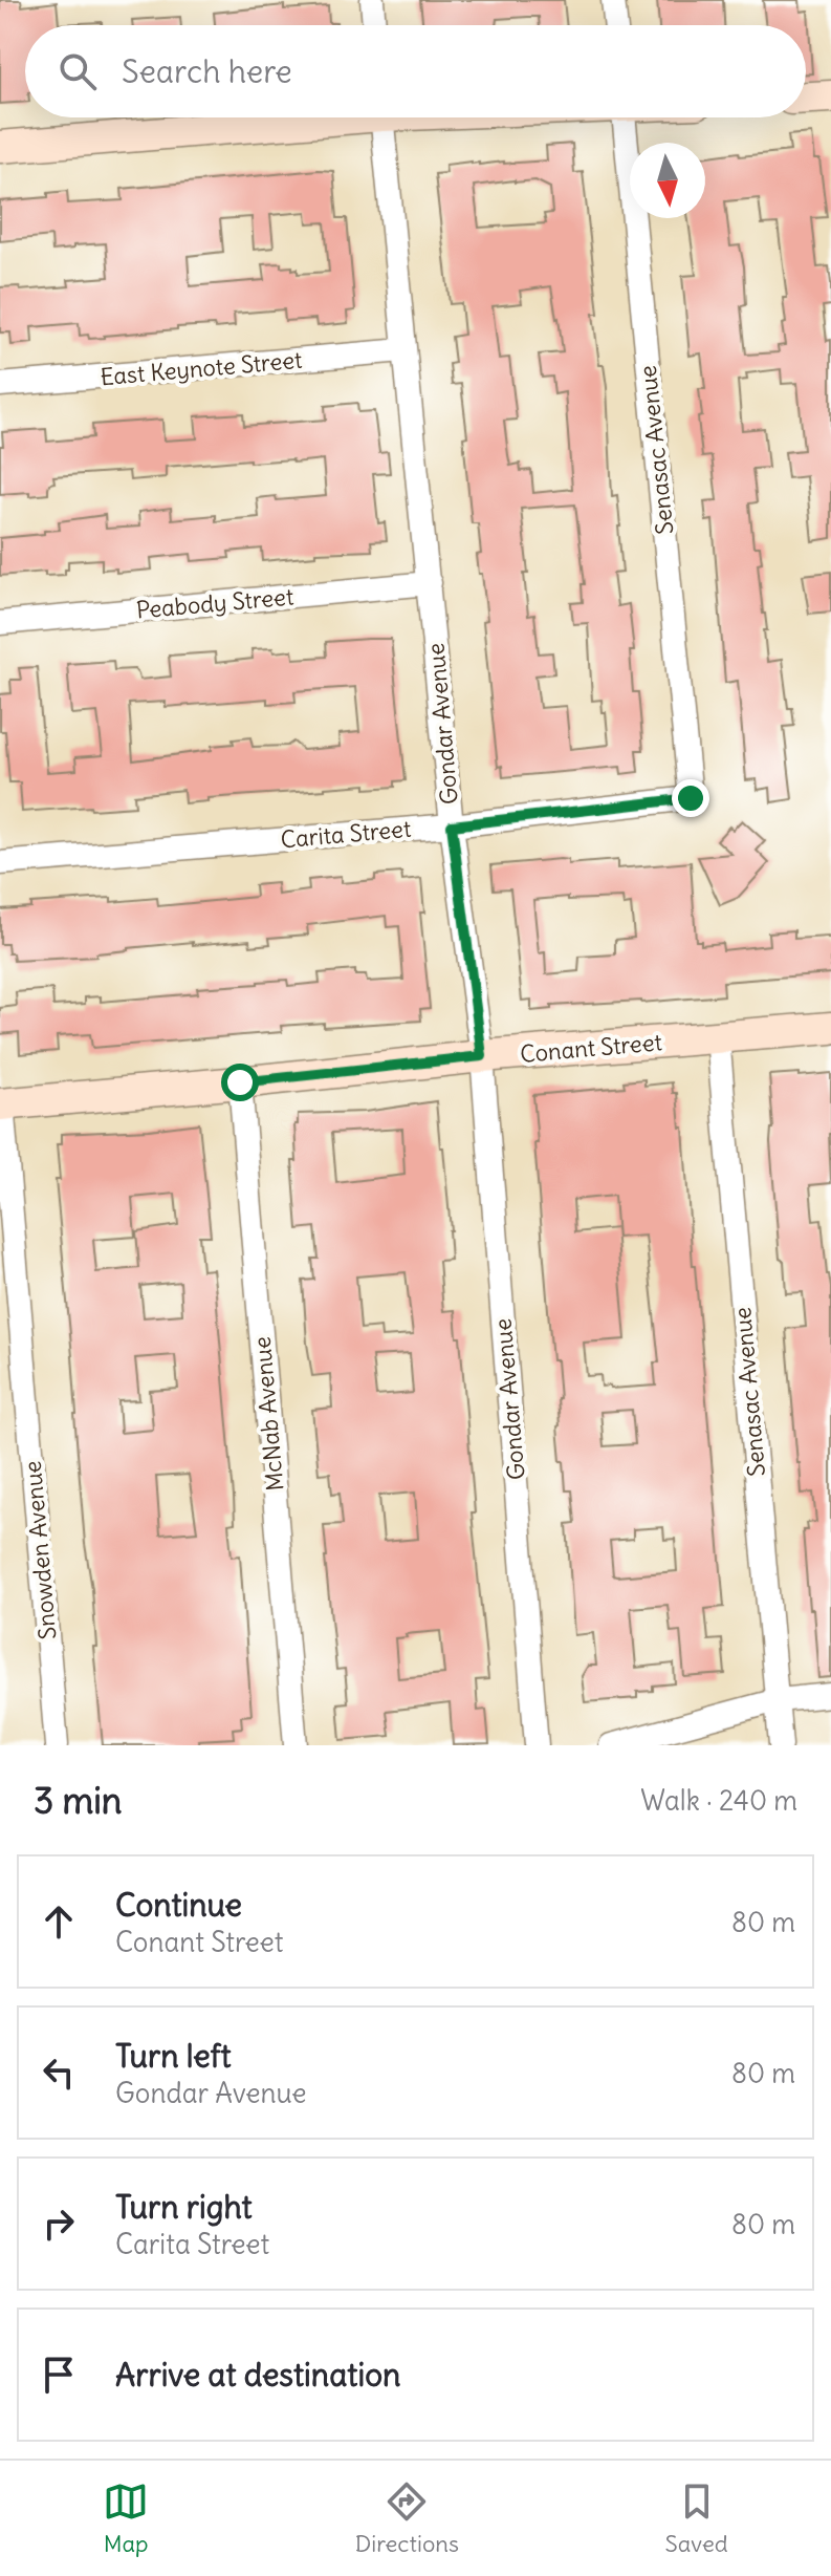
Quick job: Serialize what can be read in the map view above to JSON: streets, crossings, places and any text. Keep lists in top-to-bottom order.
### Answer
{
  "streets": {
    "street": [
      "East Keynote Street",
      "Senasac Avenue",
      "Peabody Street",
      "Gondar Avenue",
      "Carita Street",
      "Conant Street",
      "McNab Avenue",
      "Snowden Avenue"
    ]
  },
  "crossings": [
    ["East Keynote Street", "Gondar Avenue"],
    ["Senasac Avenue", "Carita Street"],
    ["Senasac Avenue", "Conant Street"],
    ["Peabody Street", "Gondar Avenue"],
    ["Gondar Avenue", "Carita Street"],
    ["Gondar Avenue", "Conant Street"],
    ["Conant Street", "McNab Avenue"],
    ["Conant Street", "Snowden Avenue"]
  ],
  "north": "bottom",
  "page": {
    "search": "Search here",
    "heading": ["3 min", "Walk · 240 m"],
    "list": [
      ["Continue", "Conant Street", "80 m"],
      ["Turn left", "Gondar Avenue", "80 m"],
      ["Turn right", "Carita Street", "80 m"],
      "Arrive at destination"
    ],
    "nav": ["Map", "Directions", "Saved"]
  }
}
